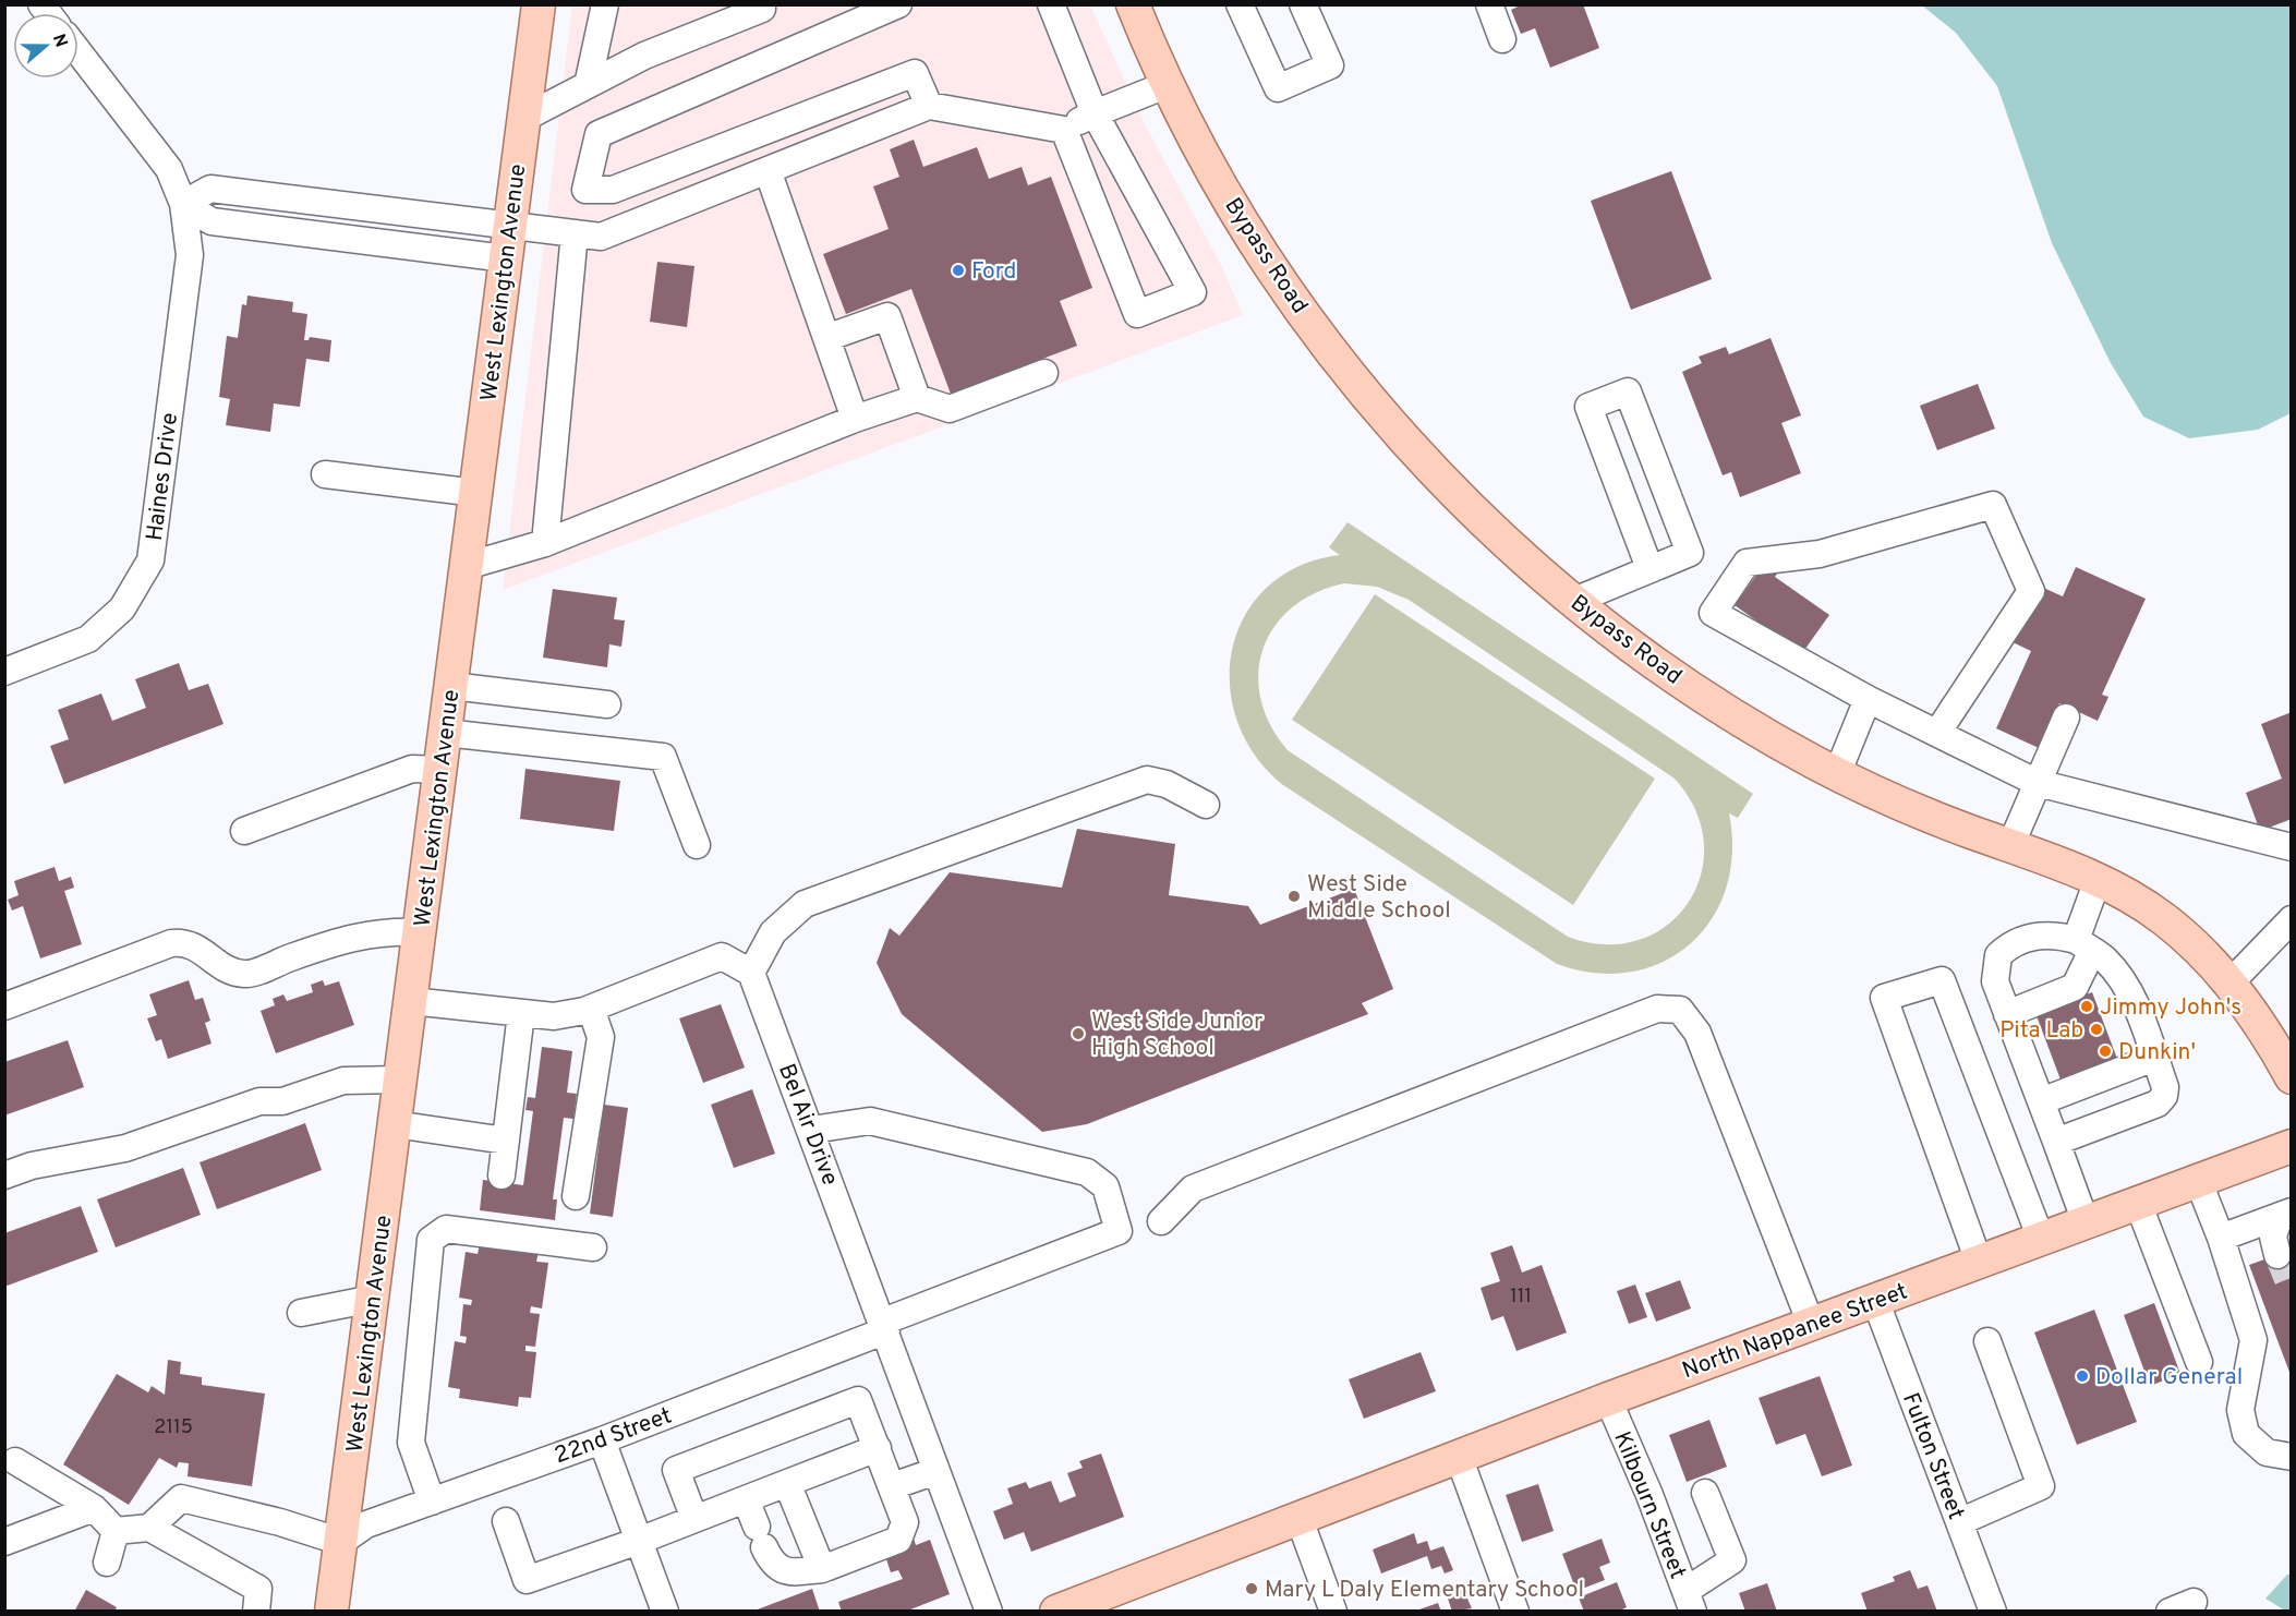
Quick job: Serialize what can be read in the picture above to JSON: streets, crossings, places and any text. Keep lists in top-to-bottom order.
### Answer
{
  "streets": {
    "main road": ["Bypass Road", "West Lexington Avenue", "North Nappanee Street"],
    "street": [
      "Haines Drive",
      "Bel Air Drive",
      "22nd Street",
      "Fulton Street",
      "Kilbourn Street"
    ]
  },
  "crossings": [
    ["West Lexington Avenue", "22nd Street"],
    ["Bel Air Drive", "22nd Street"],
    ["North Nappanee Street", "Fulton Street"],
    ["North Nappanee Street", "Kilbourn Street"]
  ],
  "places": [
    "Ford",
    "West Side Middle School",
    "Jimmy John's",
    "Pita Lab",
    "West Side Junior High School",
    "Dunkin'",
    "Dollar General",
    "Mary L Daly Elementary School"
  ],
  "house_numbers": ["111", "2115"],
  "north": "right"
}
